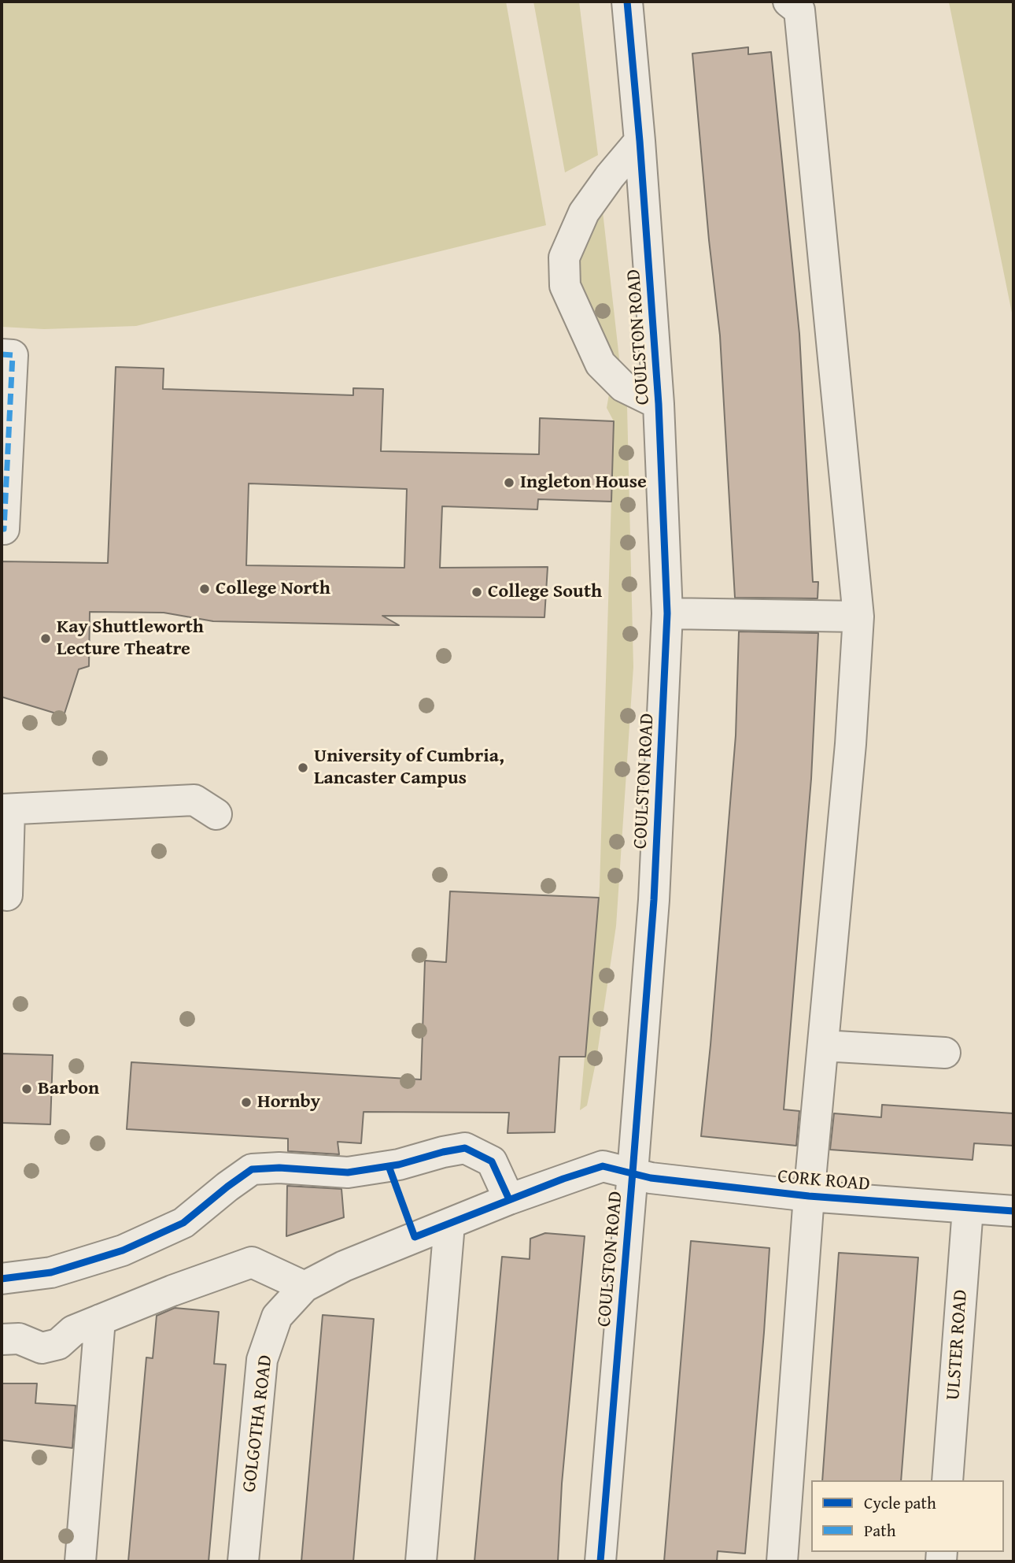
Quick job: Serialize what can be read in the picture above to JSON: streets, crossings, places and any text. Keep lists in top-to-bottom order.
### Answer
{
  "streets": {
    "street": [
      "COULSTON ROAD",
      "CORK ROAD",
      "ULSTER ROAD",
      "GOLGOTHA ROAD"
    ]
  },
  "crossings": [
    ["COULSTON ROAD", "CORK ROAD"],
    ["COULSTON ROAD", "GOLGOTHA ROAD"],
    ["CORK ROAD", "ULSTER ROAD"],
    ["CORK ROAD", "GOLGOTHA ROAD"]
  ],
  "places": [
    "Ingleton House",
    "College North",
    "College South",
    "Kay Shuttleworth Lecture Theatre",
    "University of Cumbria, Lancaster Campus",
    "Barbon",
    "Hornby"
  ],
  "legend": ["Cycle path", "Path"]
}
